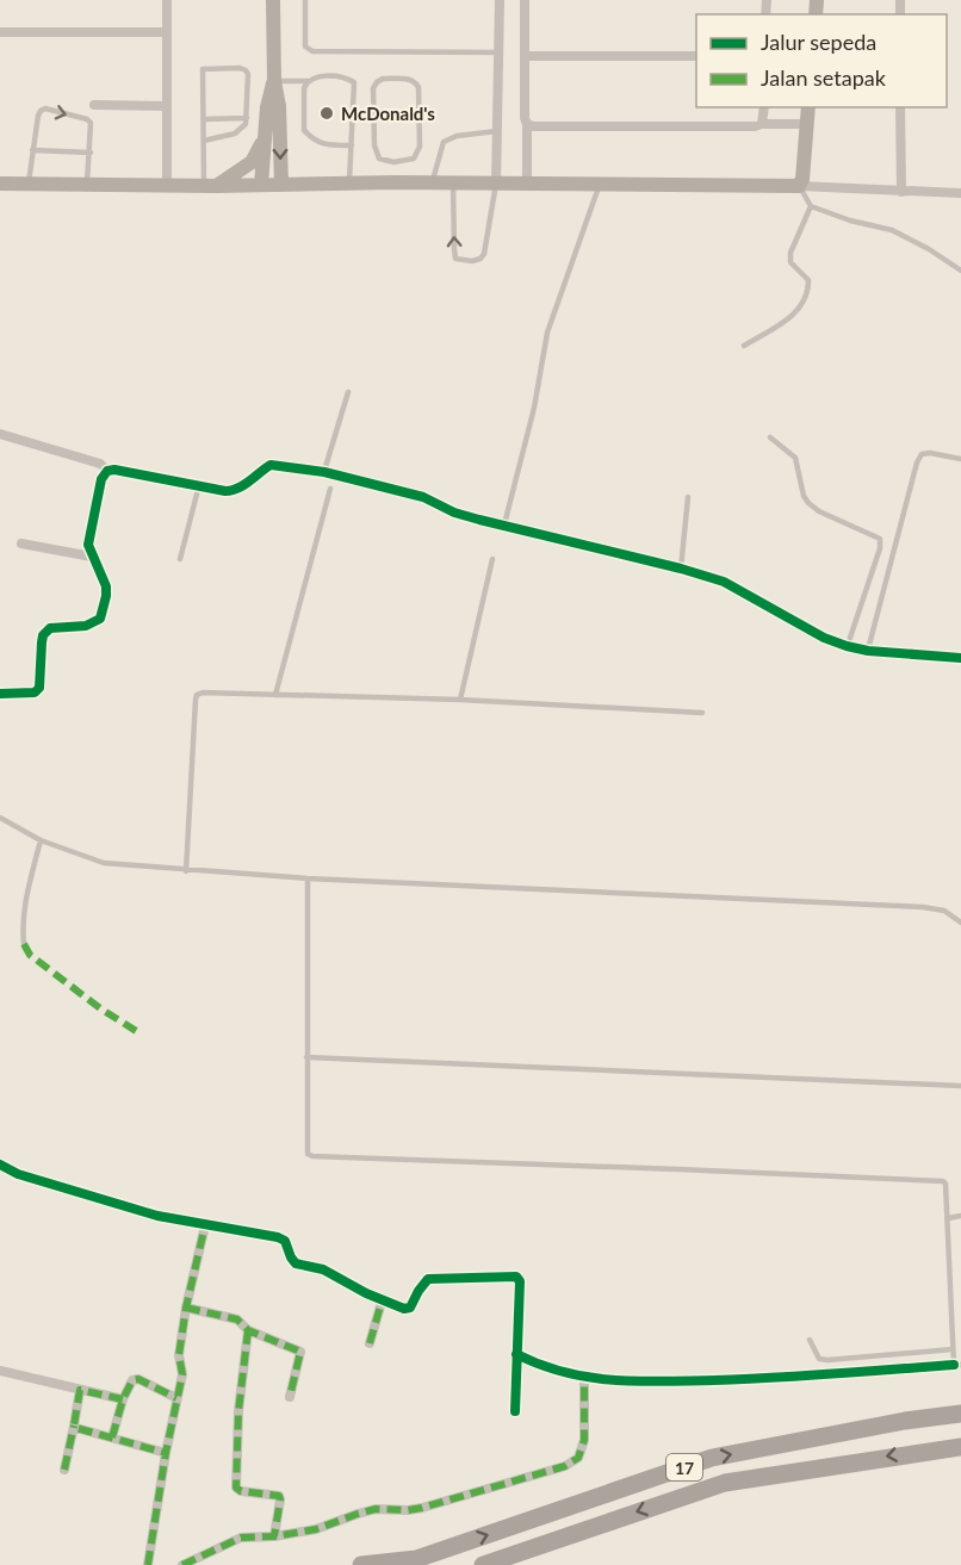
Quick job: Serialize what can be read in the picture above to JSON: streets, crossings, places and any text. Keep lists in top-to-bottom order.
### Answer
{
  "streets": {
    "highway": ["17"]
  },
  "places": ["McDonald's"],
  "legend": ["Jalur sepeda", "Jalan setapak"]
}
